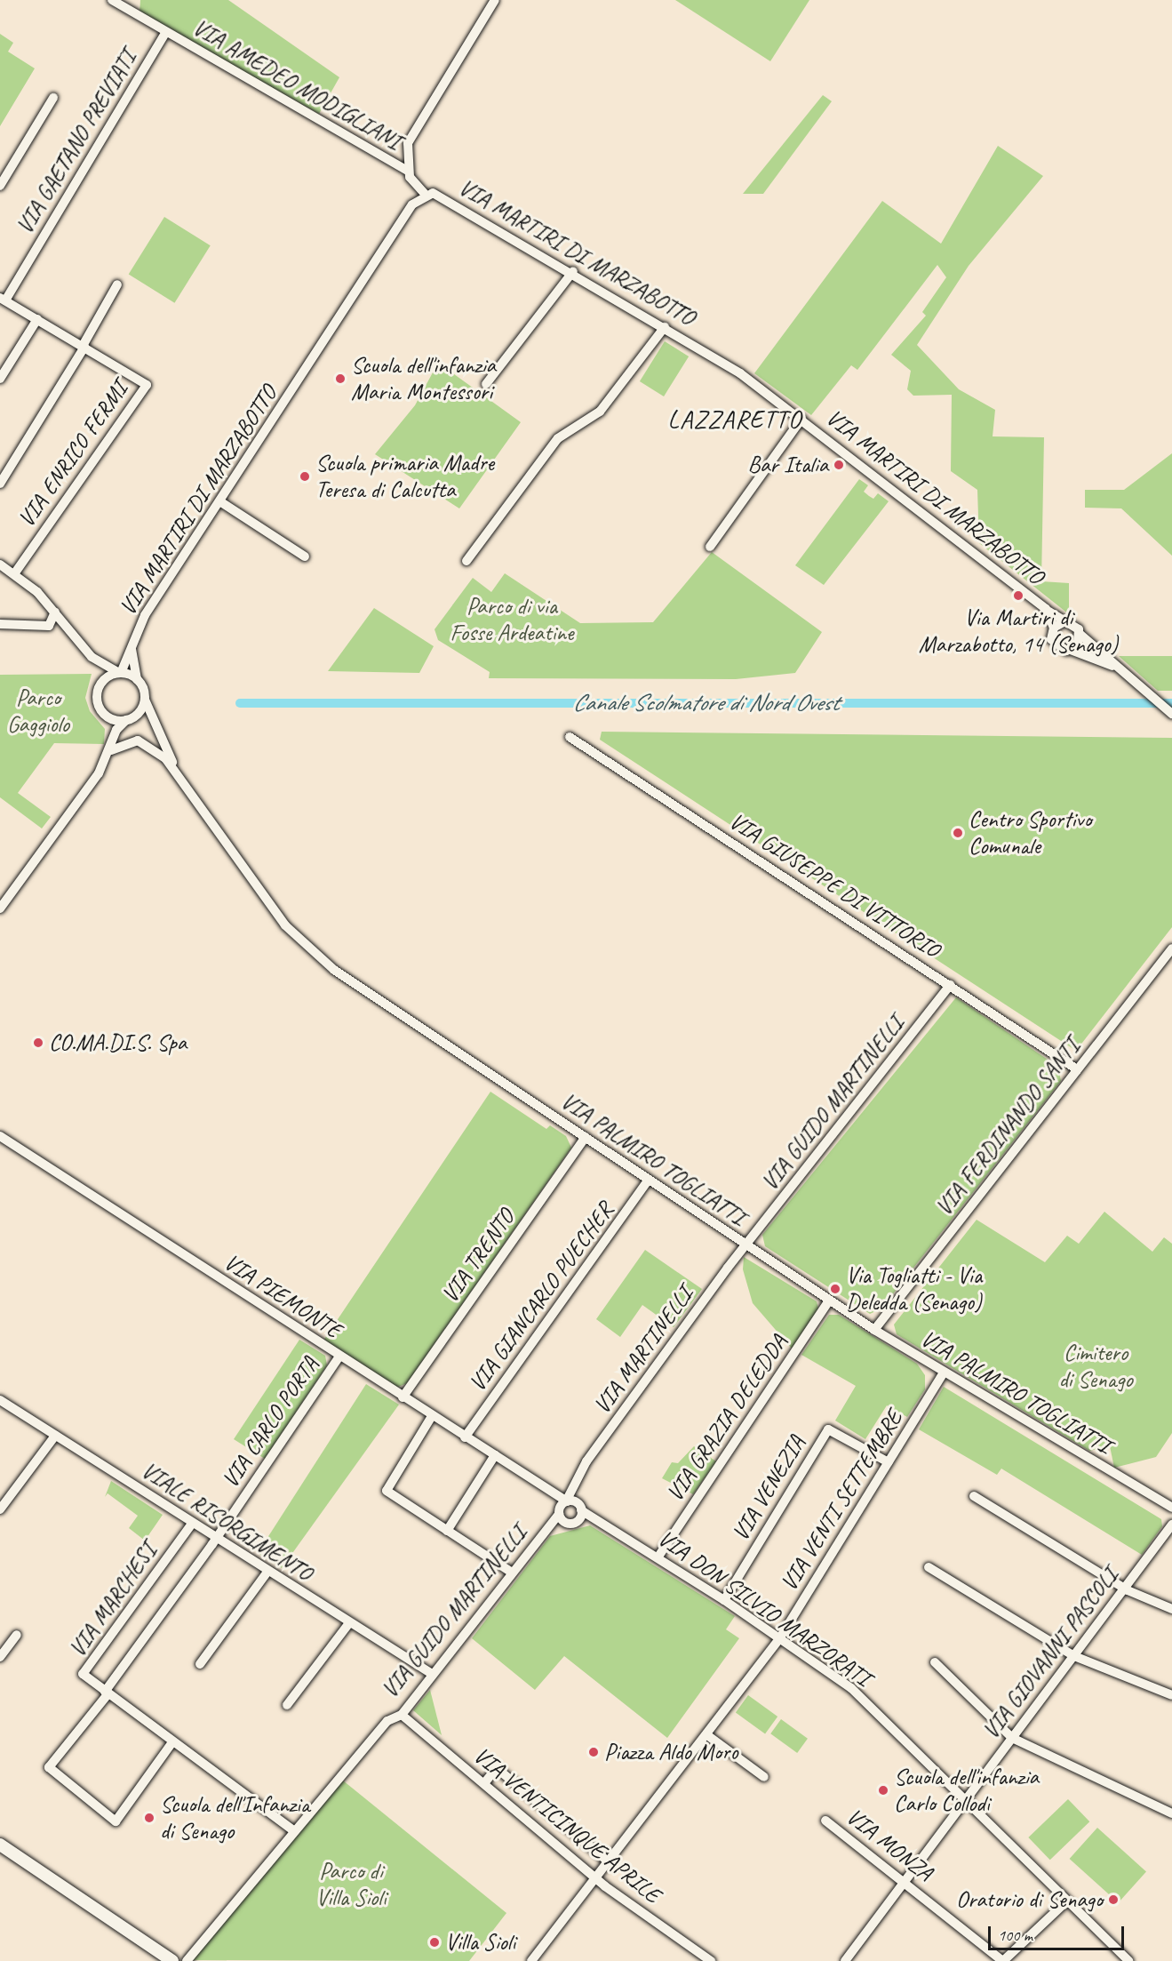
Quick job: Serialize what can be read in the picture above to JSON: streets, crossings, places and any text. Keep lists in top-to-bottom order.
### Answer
{
  "streets": {
    "street": [
      "VIA AMEDEO MODIGLIANI",
      "VIA GAETANO PREVIATI",
      "VIA MARTIRI DI MARZABOTTO",
      "VIA ENRICO FERMI",
      "VIA GIUSEPPE DI VITTORIO",
      "VIA GUIDO MARTINELLI",
      "VIA FERDINANDO SANTI",
      "VIA PALMIRO TOGLIATTI",
      "VIA TRENTO",
      "VIA PIEMONTE",
      "VIA GIANCARLO PUECHER",
      "VIA MARTINELLI",
      "VIA GRAZIA DELEDDA",
      "VIA CARLO PORTA",
      "VIA VENEZIA",
      "VIA VENTI SETTEMBRE",
      "VIALE RISORGIMENTO",
      "VIA MARCHESI",
      "VIA DON SILVIO MARZORATI",
      "VIA GIOVANNI PASCOLI",
      "VIA VENTICINQUE APRILE",
      "VIA MONZA"
    ]
  },
  "crossings": [
    ["VIA AMEDEO MODIGLIANI", "VIA GAETANO PREVIATI"],
    ["VIA MARTIRI DI MARZABOTTO", "VIA PALMIRO TOGLIATTI"],
    ["VIA GIUSEPPE DI VITTORIO", "VIA GUIDO MARTINELLI"],
    ["VIA GIUSEPPE DI VITTORIO", "VIA FERDINANDO SANTI"],
    ["VIA GUIDO MARTINELLI", "VIA PALMIRO TOGLIATTI"],
    ["VIA GUIDO MARTINELLI", "VIA MARTINELLI"],
    ["VIA GUIDO MARTINELLI", "VIALE RISORGIMENTO"],
    ["VIA GUIDO MARTINELLI", "VIA VENTICINQUE APRILE"],
    ["VIA FERDINANDO SANTI", "VIA PALMIRO TOGLIATTI"],
    ["VIA PALMIRO TOGLIATTI", "VIA TRENTO"],
    ["VIA PALMIRO TOGLIATTI", "VIA GIANCARLO PUECHER"],
    ["VIA PALMIRO TOGLIATTI", "VIA MARTINELLI"],
    ["VIA PALMIRO TOGLIATTI", "VIA GRAZIA DELEDDA"],
    ["VIA PALMIRO TOGLIATTI", "VIA VENTI SETTEMBRE"],
    ["VIA PALMIRO TOGLIATTI", "VIA GIOVANNI PASCOLI"],
    ["VIA TRENTO", "VIA PIEMONTE"],
    ["VIA PIEMONTE", "VIA GIANCARLO PUECHER"],
    ["VIA PIEMONTE", "VIA CARLO PORTA"],
    ["VIA PIEMONTE", "VIA DON SILVIO MARZORATI"],
    ["VIA GRAZIA DELEDDA", "VIA DON SILVIO MARZORATI"],
    ["VIA CARLO PORTA", "VIALE RISORGIMENTO"],
    ["VIA CARLO PORTA", "VIA MARCHESI"],
    ["VIA VENEZIA", "VIA VENTI SETTEMBRE"],
    ["VIA VENEZIA", "VIA DON SILVIO MARZORATI"],
    ["VIA VENTI SETTEMBRE", "VIA DON SILVIO MARZORATI"],
    ["VIA VENTI SETTEMBRE", "VIA VENTICINQUE APRILE"],
    ["VIALE RISORGIMENTO", "VIA MARCHESI"],
    ["VIA DON SILVIO MARZORATI", "VIA GIOVANNI PASCOLI"],
    ["VIA GIOVANNI PASCOLI", "VIA MONZA"]
  ],
  "districts": ["LAZZARETTO"],
  "water": ["Canale Scolmatore di Nord Ovest"],
  "parks": [
    "Parco di via Fosse Ardeatine",
    "Parco Gaggiolo",
    "Cimitero di Senago",
    "Parco di Villa Sioli"
  ],
  "places": [
    "Scuola dell'infanzia Maria Montessori",
    "Bar Italia",
    "Scuola primaria Madre Teresa di Calcutta",
    "Via Martiri di Marzabotto, 14 (Senago)",
    "Centro Sportivo Comunale",
    "CO.MA.DI.S. Spa",
    "Via Togliatti - Via Deledda (Senago)",
    "Piazza Aldo Moro",
    "Scuola dell'infanzia Carlo Collodi",
    "Scuola dell'Infanzia di Senago",
    "Oratorio di Senago",
    "Villa Sioli"
  ],
  "scale_bar": "100 m"
}
